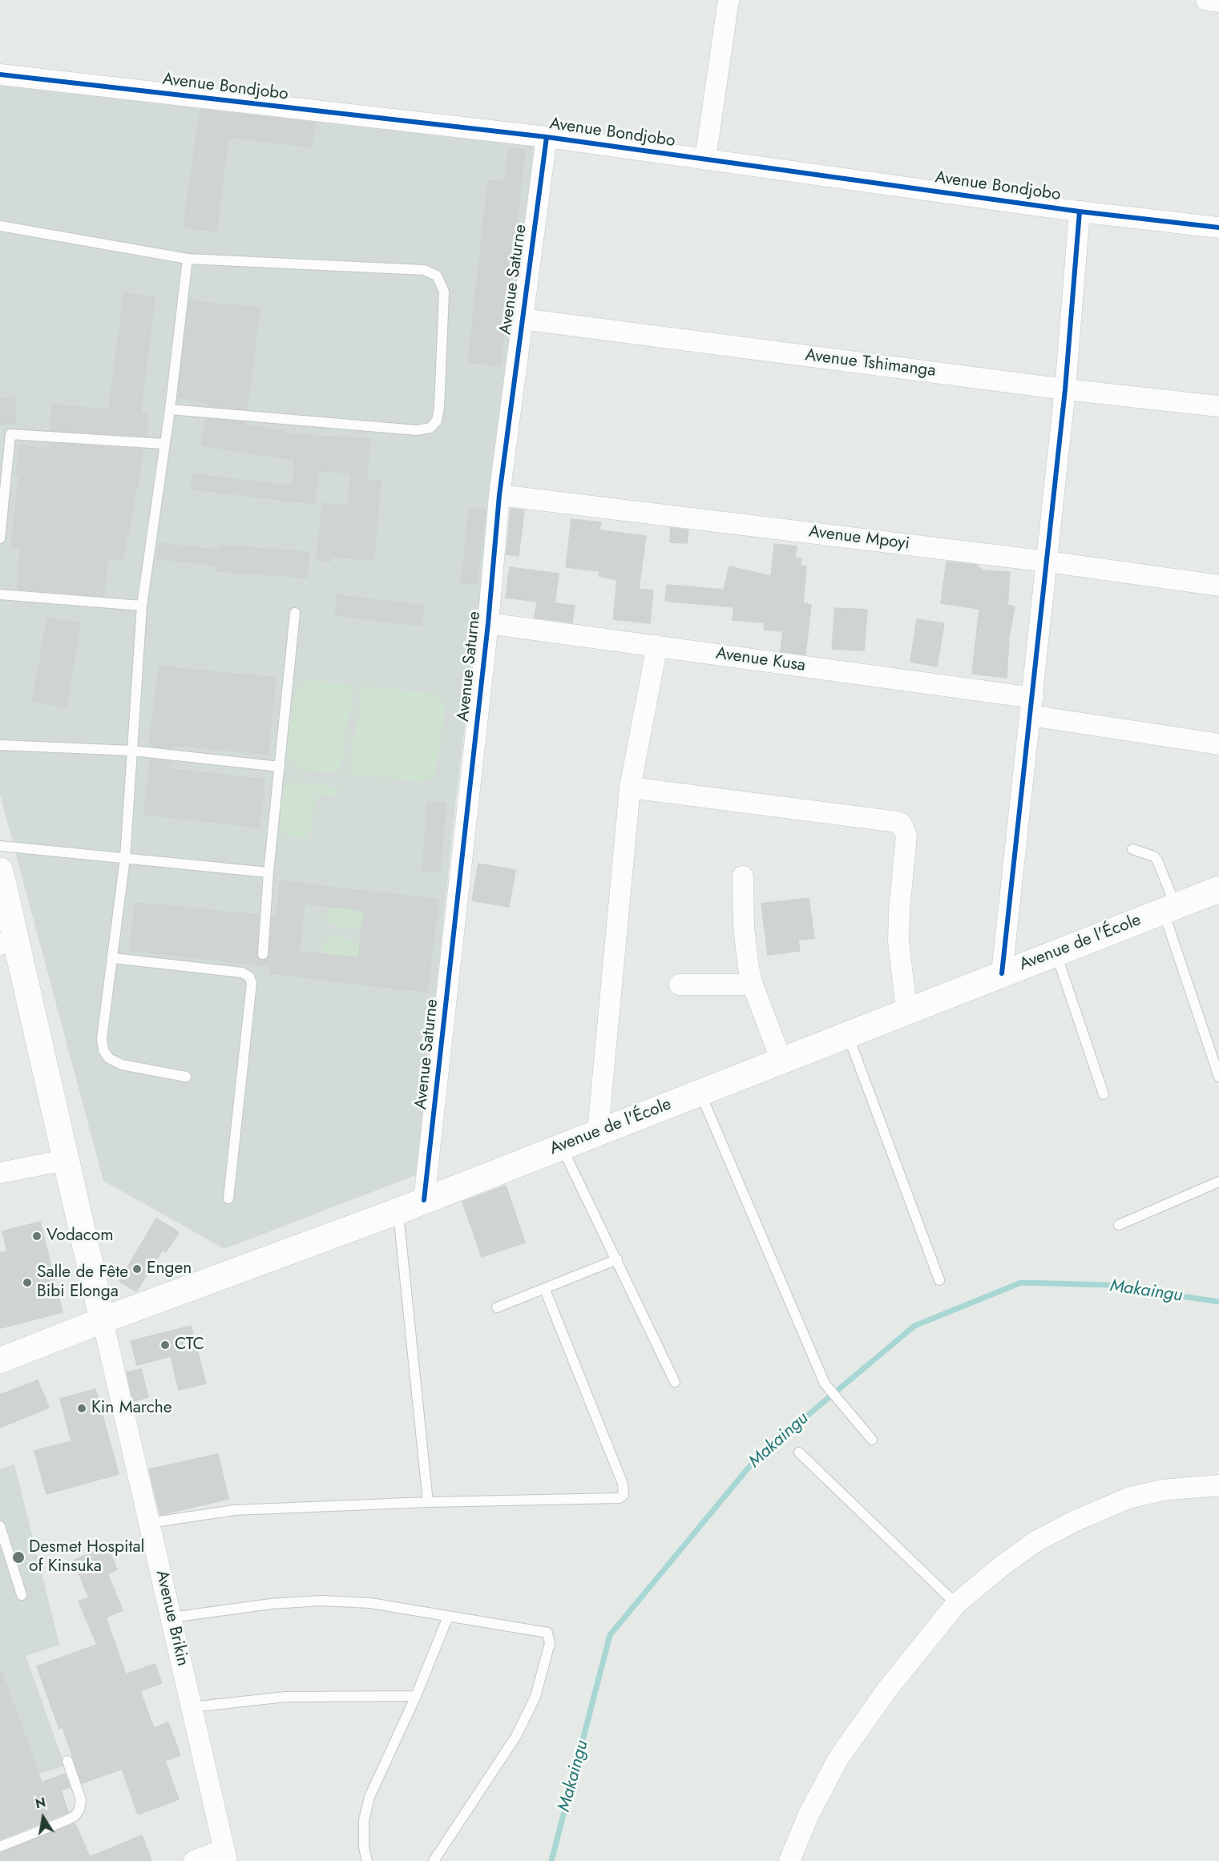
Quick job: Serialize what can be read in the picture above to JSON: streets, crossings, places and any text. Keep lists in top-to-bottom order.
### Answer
{
  "streets": {
    "main road": ["Avenue de l'École"],
    "street": [
      "Avenue Bondjobo",
      "Avenue Saturne",
      "Avenue Tshimanga",
      "Avenue Mpoyi",
      "Avenue Kusa",
      "Avenue Brikin"
    ]
  },
  "crossings": [
    ["Avenue Bondjobo", "Avenue Saturne"],
    ["Avenue Saturne", "Avenue Tshimanga"],
    ["Avenue Saturne", "Avenue Mpoyi"],
    ["Avenue Saturne", "Avenue Kusa"],
    ["Avenue Saturne", "Avenue de l'École"],
    ["Avenue de l'École", "Avenue Brikin"]
  ],
  "water": ["Makaingu"],
  "places": [
    "Vodacom",
    "Engen",
    "Salle de Fête Bibi Elonga",
    "CTC",
    "Kin Marche",
    "Desmet Hospital of Kinsuka"
  ],
  "north": "top"
}
